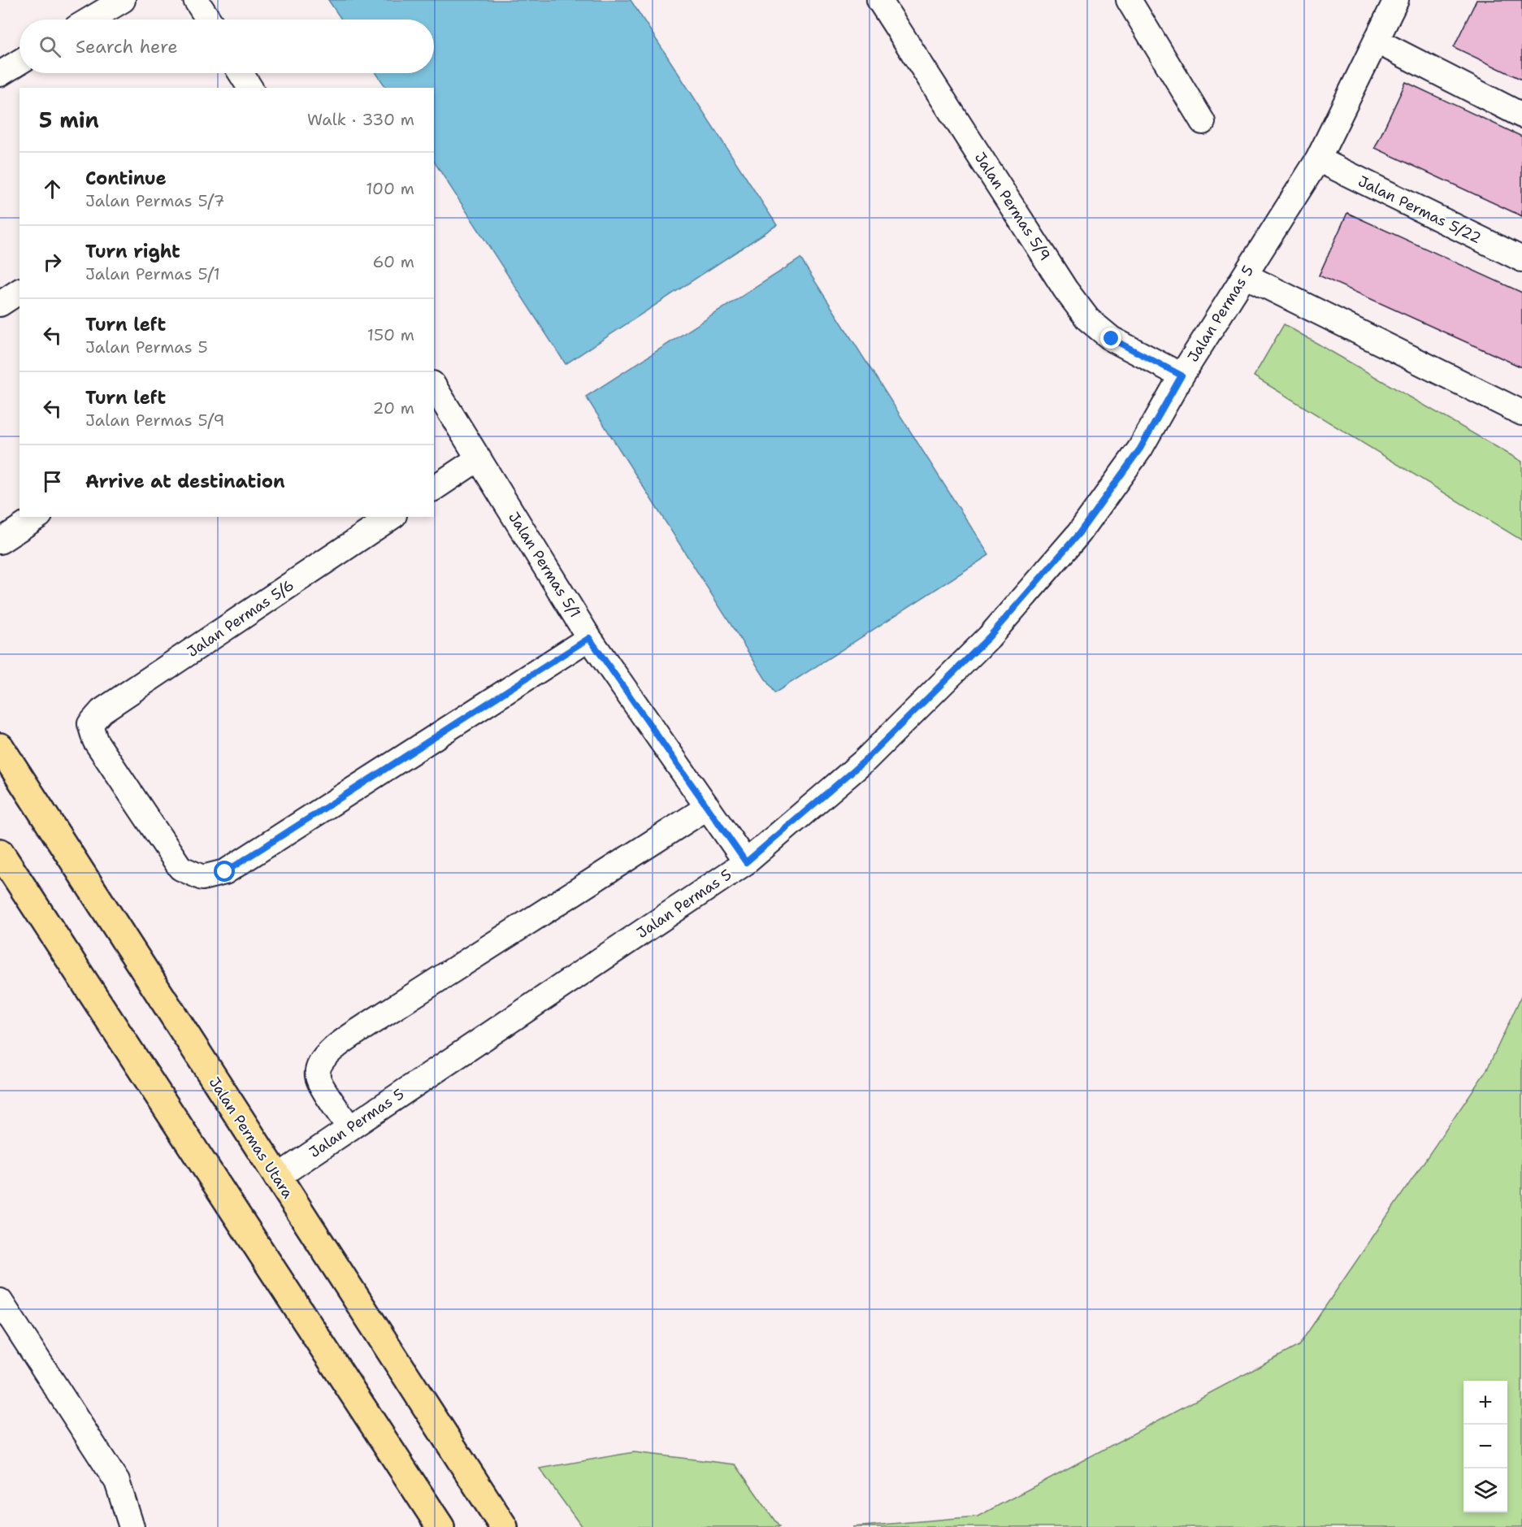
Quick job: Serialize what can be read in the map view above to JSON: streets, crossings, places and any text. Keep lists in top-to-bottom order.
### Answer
{
  "streets": {
    "main road": ["Jalan Permas Utara"],
    "street": [
      "Jalan Permas 5/9",
      "Jalan Permas 5/22",
      "Jalan Permas 5",
      "Jalan Permas 5/1",
      "Jalan Permas 5/6"
    ]
  },
  "crossings": [
    ["Jalan Permas 5/9", "Jalan Permas 5"],
    ["Jalan Permas 5/22", "Jalan Permas 5"],
    ["Jalan Permas 5", "Jalan Permas 5/1"],
    ["Jalan Permas 5", "Jalan Permas Utara"],
    ["Jalan Permas 5/1", "Jalan Permas 5/6"]
  ],
  "page": {
    "search": "Search here",
    "heading": ["5 min", "Walk · 330 m"],
    "list": [
      ["Continue", "Jalan Permas 5/7", "100 m"],
      ["Turn right", "Jalan Permas 5/1", "60 m"],
      ["Turn left", "Jalan Permas 5", "150 m"],
      ["Turn left", "Jalan Permas 5/9", "20 m"],
      "Arrive at destination"
    ],
    "map_buttons": ["+", "−"]
  }
}
